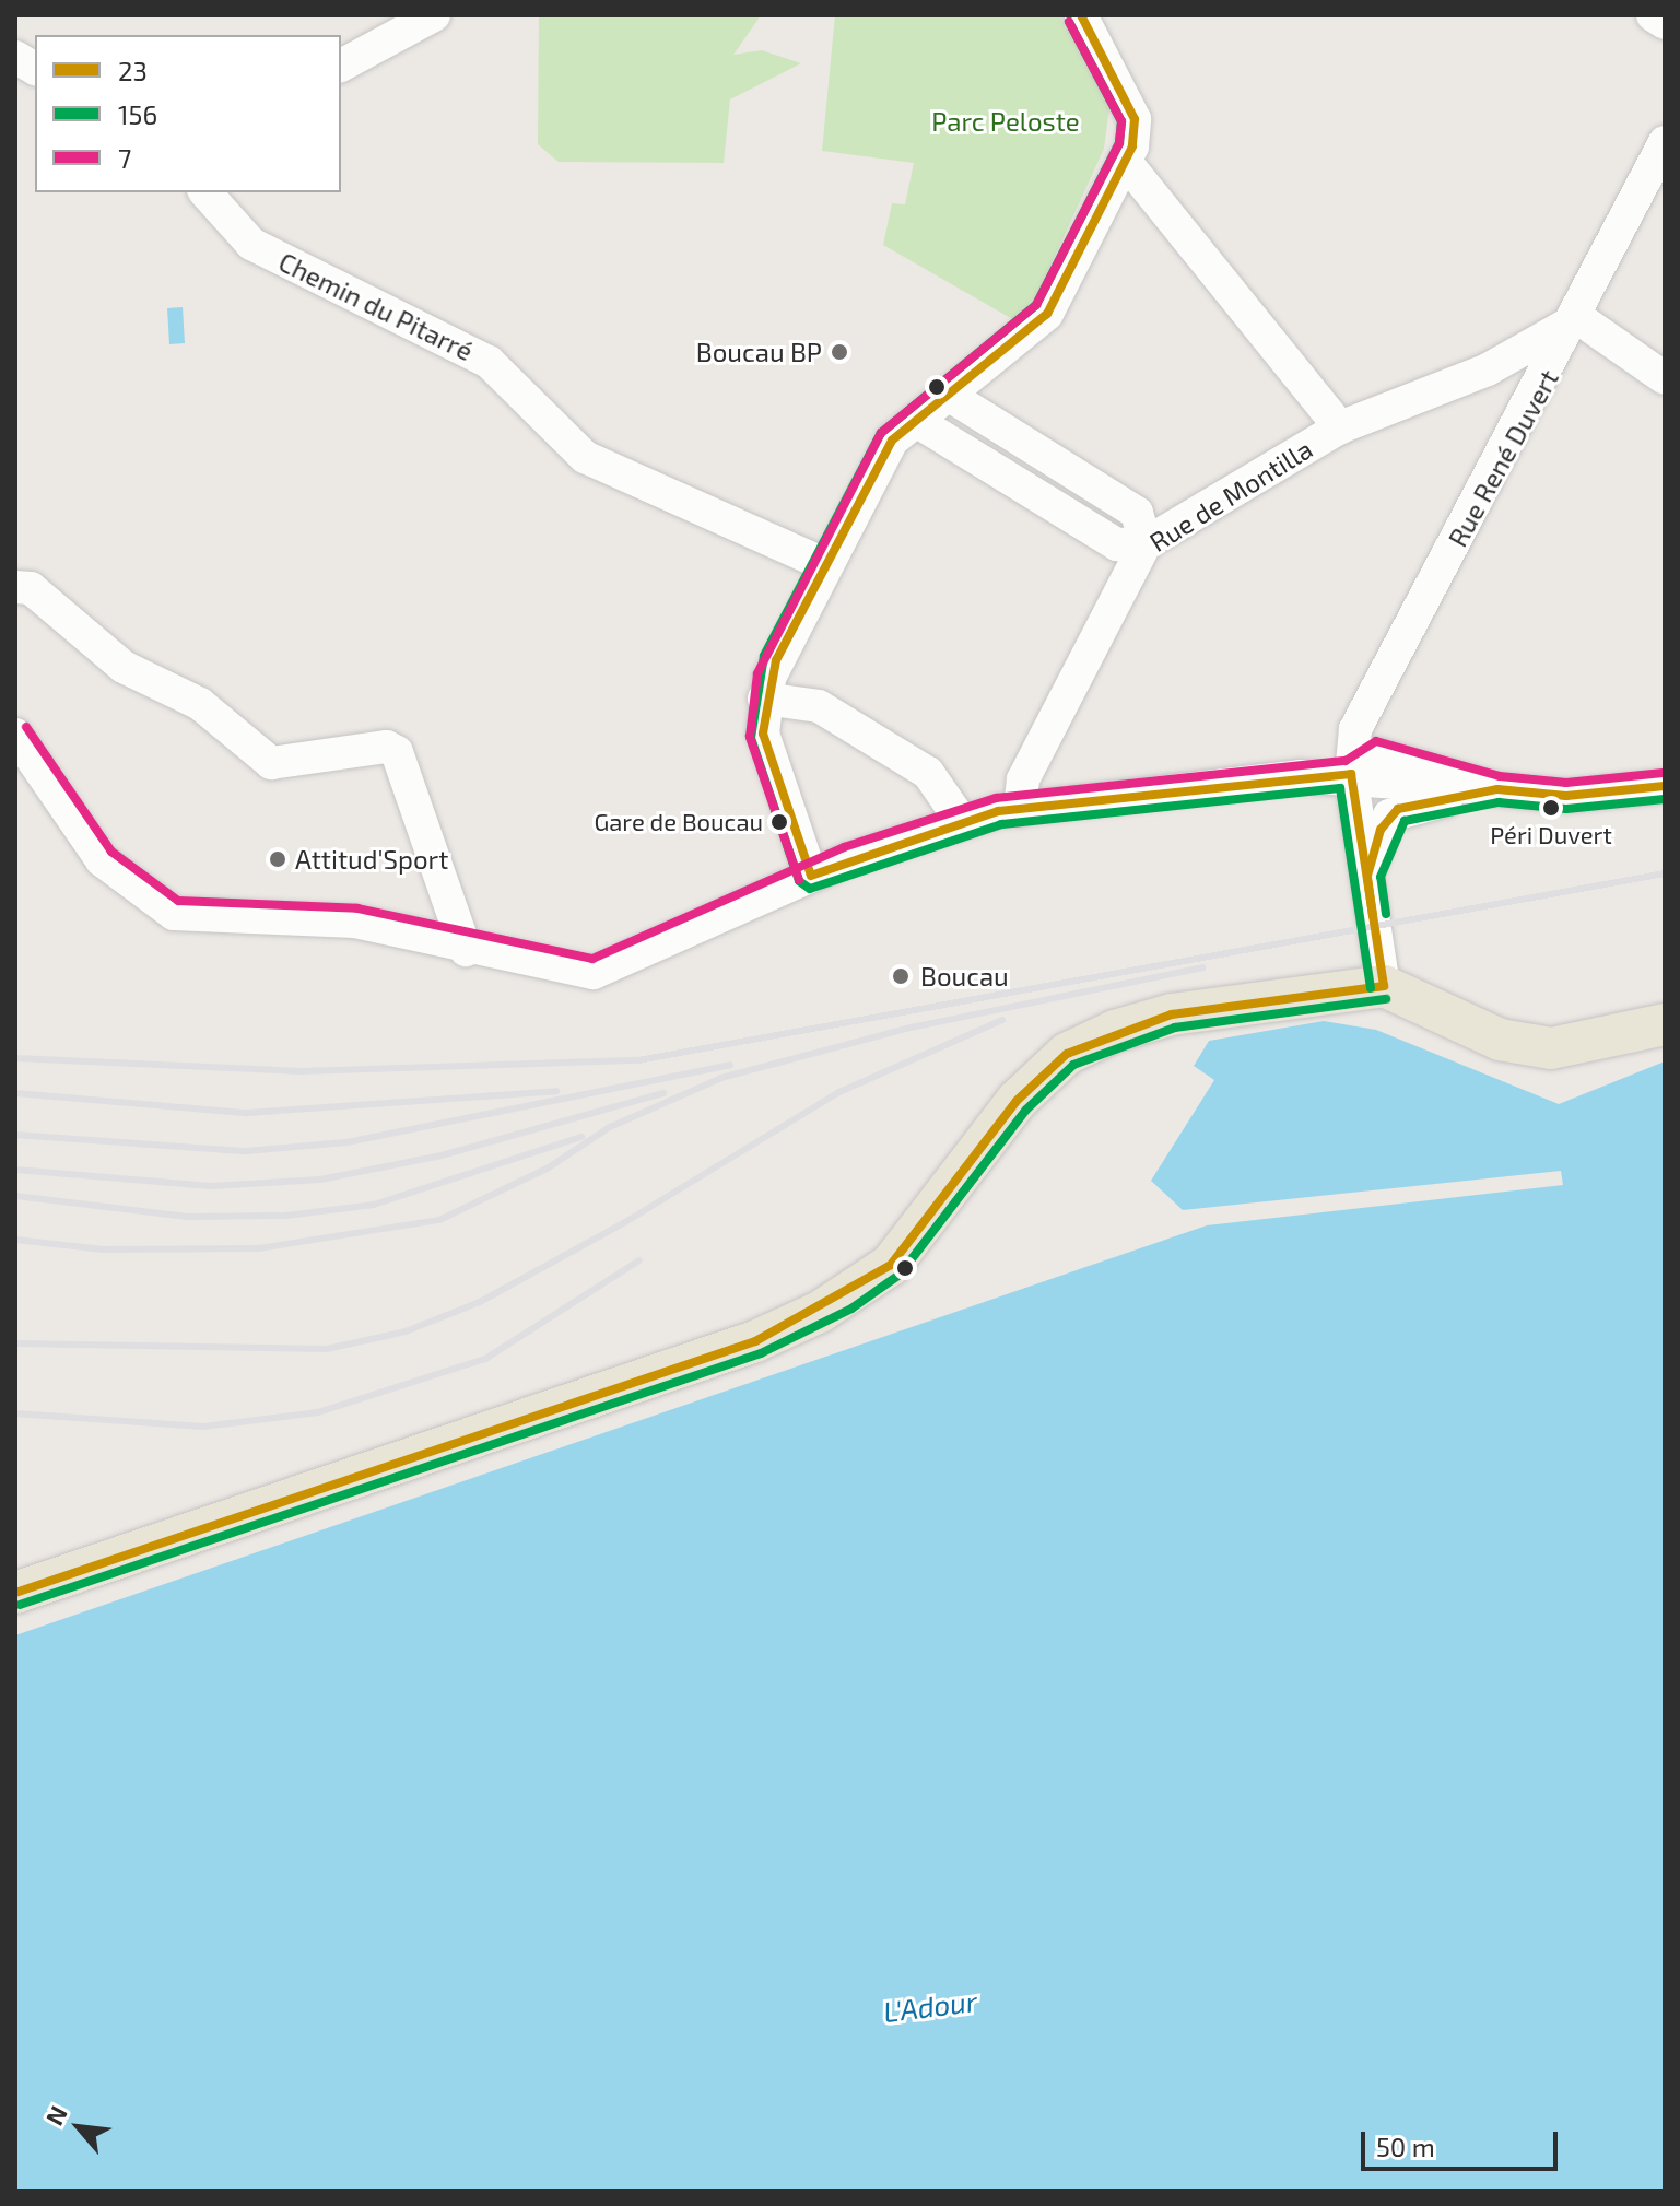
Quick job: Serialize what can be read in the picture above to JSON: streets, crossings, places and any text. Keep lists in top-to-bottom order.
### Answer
{
  "streets": {
    "street": ["Chemin du Pitarré", "Rue René Duvert", "Rue de Montilla"]
  },
  "crossings": [
    ["Rue René Duvert", "Rue de Montilla"]
  ],
  "water": ["L'Adour"],
  "parks": ["Parc Peloste"],
  "places": [
    "Boucau BP",
    "Péri Duvert",
    "Gare de Boucau",
    "Attitud'Sport",
    "Boucau"
  ],
  "lines": ["transit line 23", "transit line 156", "transit line 7"],
  "legend": ["23", "156", "7"],
  "scale_bar": "50 m",
  "north": "top left"
}
